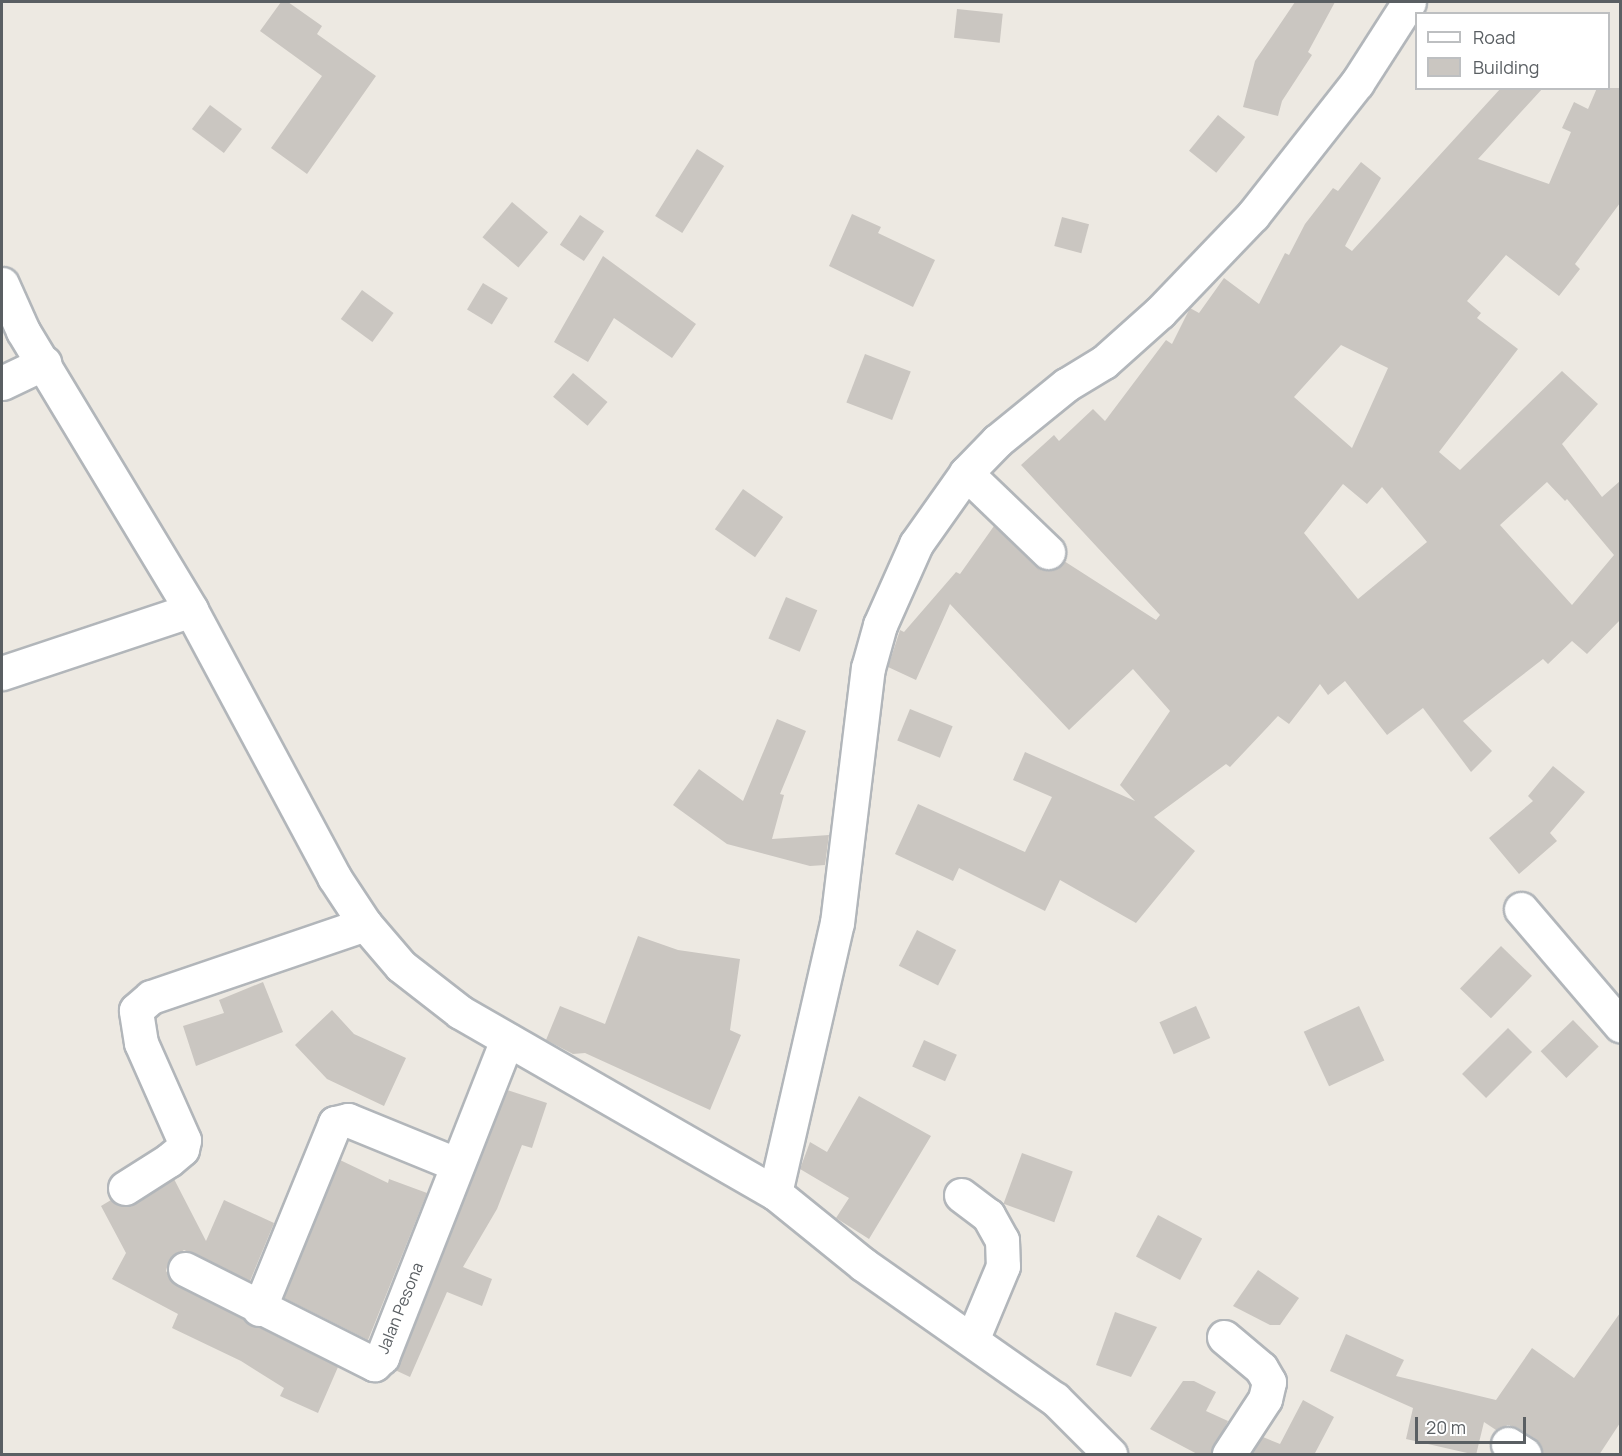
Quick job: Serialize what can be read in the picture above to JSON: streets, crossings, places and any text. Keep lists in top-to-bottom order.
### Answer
{
  "streets": {
    "street": ["Jalan Pesona"]
  },
  "legend": ["Road", "Building"],
  "scale_bar": "20 m"
}
